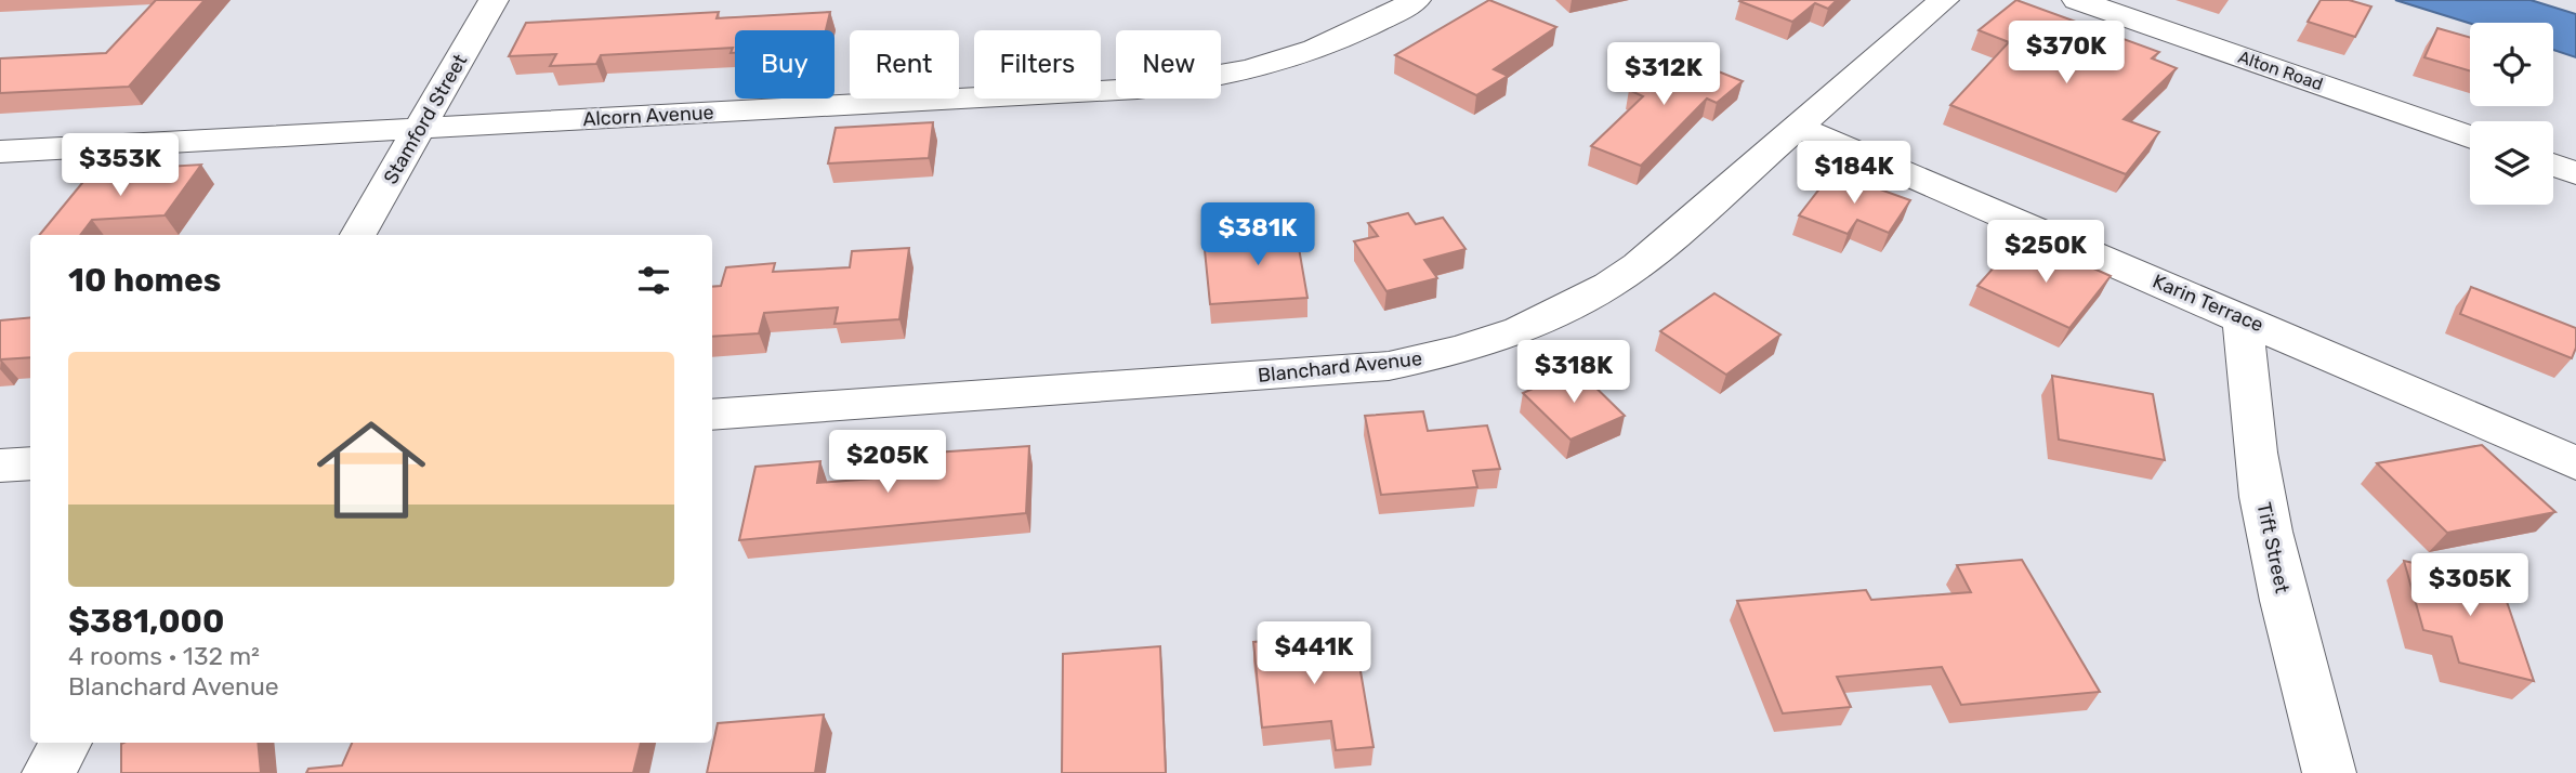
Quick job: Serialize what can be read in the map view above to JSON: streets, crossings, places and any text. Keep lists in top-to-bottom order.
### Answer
{
  "streets": {
    "street": [
      "Alton Road",
      "Alcorn Avenue",
      "Stamford Street",
      "Karin Terrace",
      "Blanchard Avenue",
      "Tift Street"
    ]
  },
  "crossings": [
    ["Alcorn Avenue", "Stamford Street"],
    ["Karin Terrace", "Blanchard Avenue"],
    ["Karin Terrace", "Tift Street"]
  ],
  "page": {
    "price": [
      "$370K",
      "$312K",
      "$353K",
      "$184K",
      "$381K",
      "$250K",
      "$318K",
      "$205K",
      "$305K",
      "$441K"
    ],
    "chip": [
      "Buy",
      "Rent",
      "Filters",
      "New"
    ],
    "heading": "10 homes",
    "list": [
      {
        "name": "$381,000",
        "note": "4 rooms · 132 m² · Blanchard Avenue"
      }
    ]
  }
}
